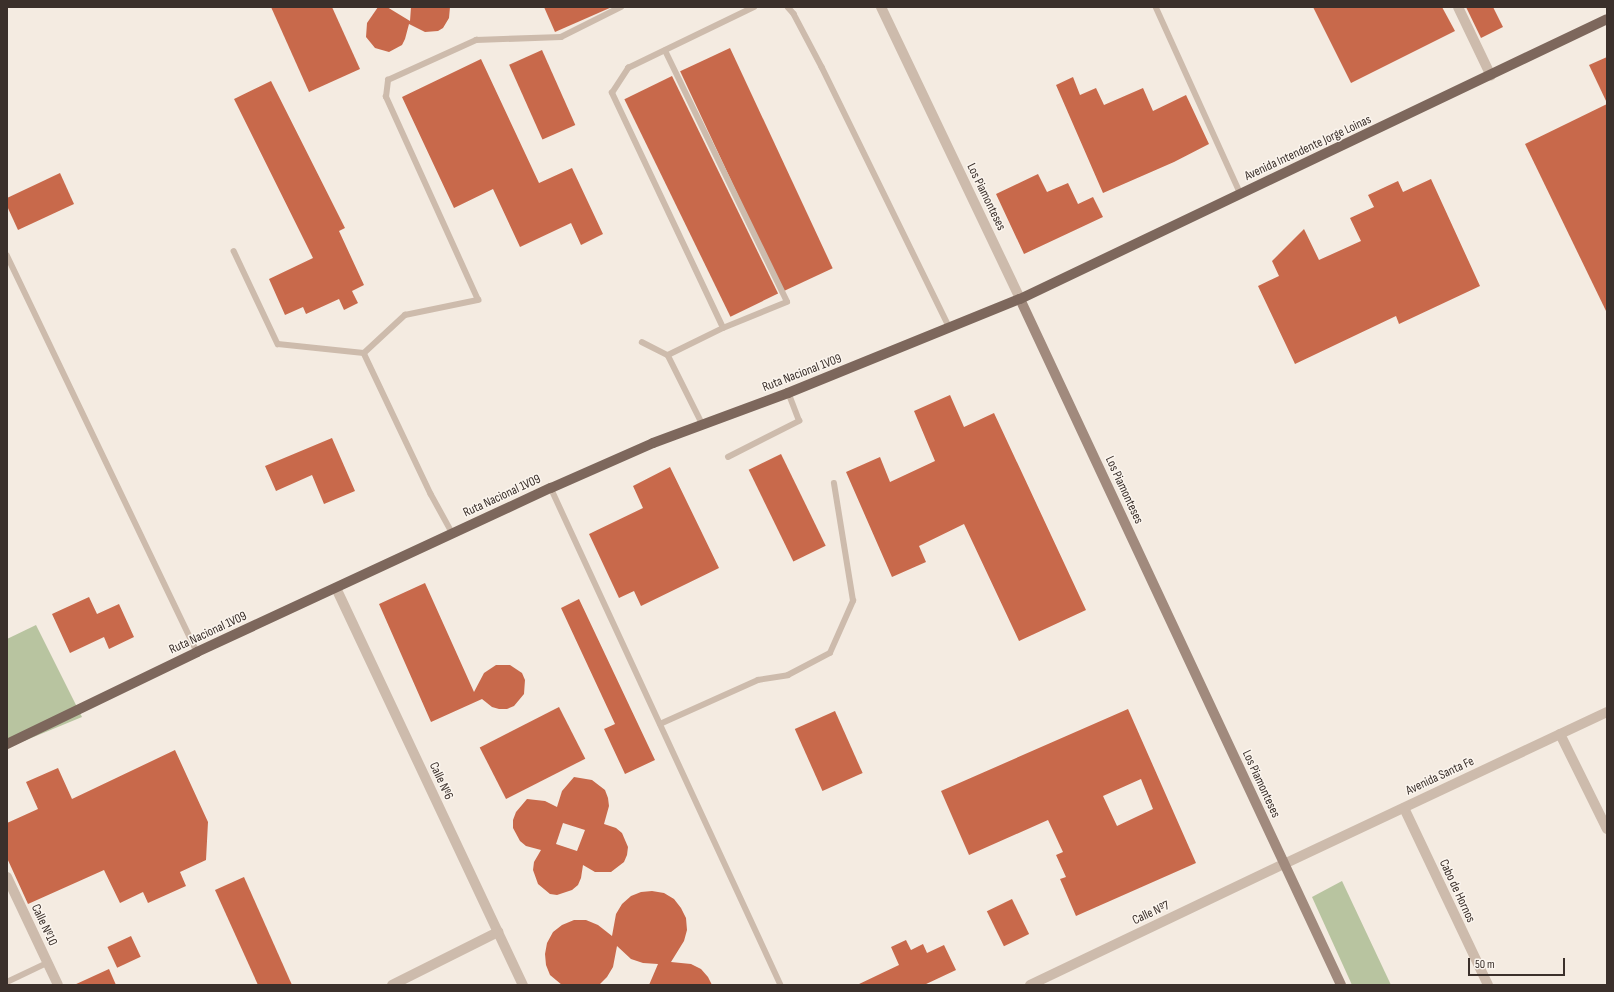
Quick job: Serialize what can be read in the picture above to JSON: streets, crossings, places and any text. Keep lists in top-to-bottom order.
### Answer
{
  "streets": {
    "main road": ["Avenida Intendente Jorge Loinas", "Los Piamonteses", "Ruta Nacional 1V09"],
    "street": [
      "Avenida Santa Fe",
      "Calle Nº6",
      "Cabo de Hornos",
      "Calle Nº7",
      "Calle Nº10"
    ]
  },
  "crossings": [
    ["Avenida Intendente Jorge Loinas", "Los Piamonteses"],
    ["Avenida Intendente Jorge Loinas", "Ruta Nacional 1V09"],
    ["Los Piamonteses", "Ruta Nacional 1V09"],
    ["Los Piamonteses", "Avenida Santa Fe"],
    ["Los Piamonteses", "Calle Nº7"],
    ["Ruta Nacional 1V09", "Calle Nº6"],
    ["Avenida Santa Fe", "Cabo de Hornos"],
    ["Avenida Santa Fe", "Calle Nº7"]
  ],
  "scale_bar": "50 m"
}
